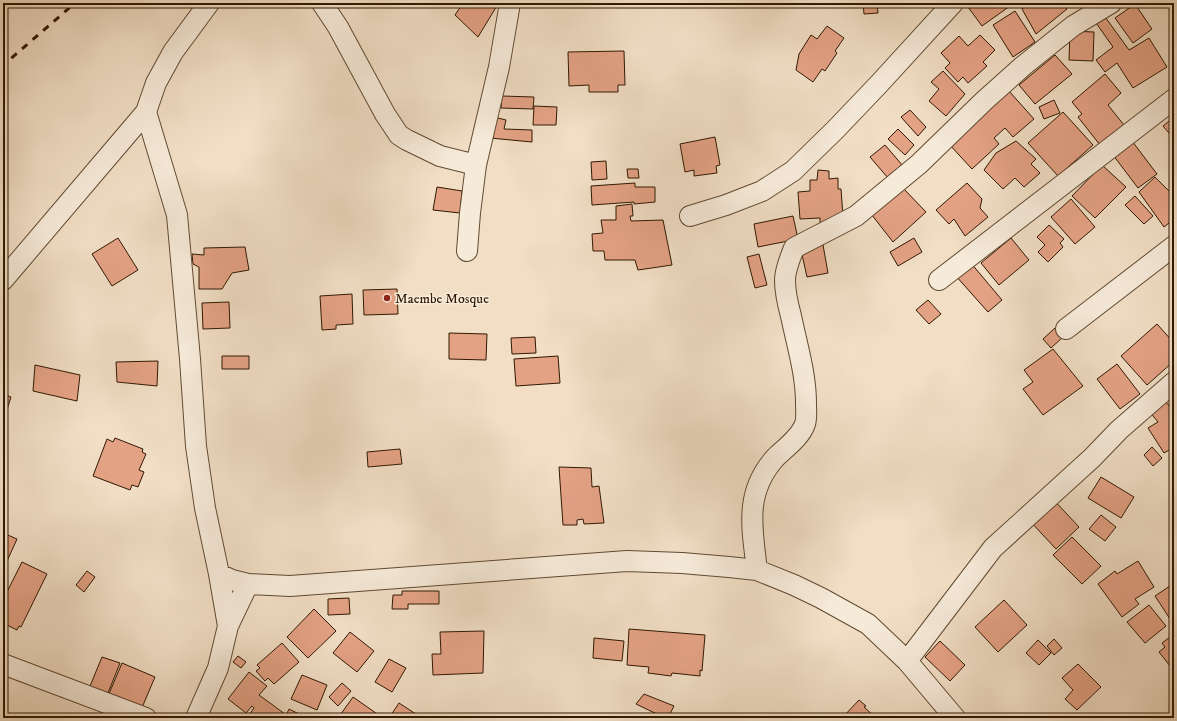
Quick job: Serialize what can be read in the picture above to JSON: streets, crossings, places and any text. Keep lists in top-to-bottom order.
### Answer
{
  "places": ["Maembe Mosque"]
}
